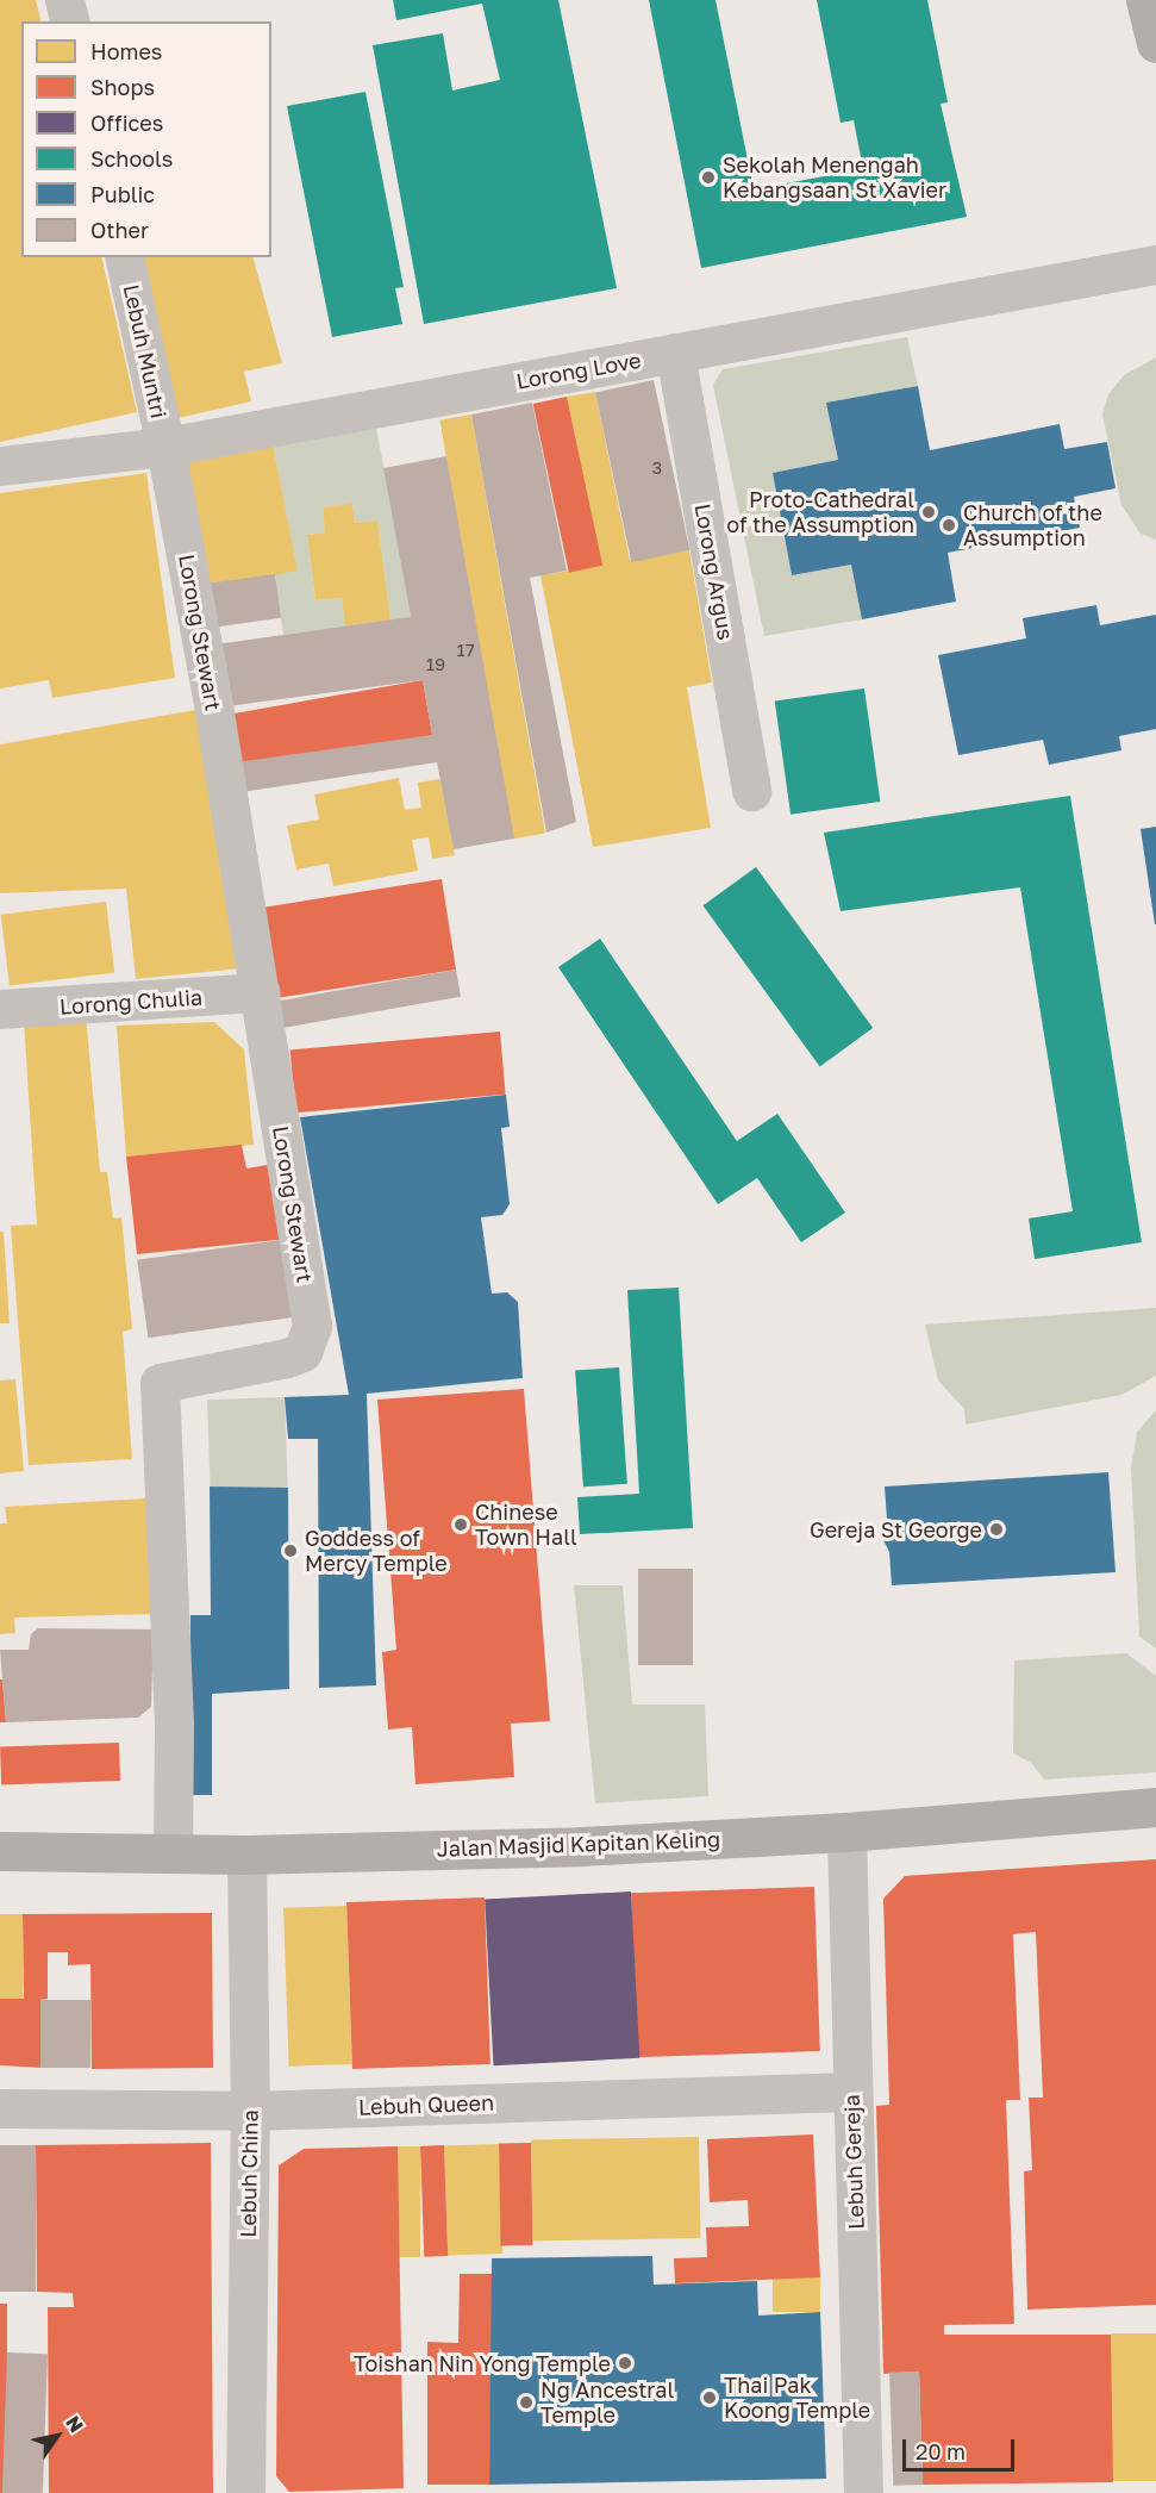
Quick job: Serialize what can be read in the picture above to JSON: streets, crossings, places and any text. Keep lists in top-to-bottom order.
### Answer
{
  "streets": {
    "main road": ["Jalan Masjid Kapitan Keling"],
    "street": [
      "Lebuh Muntri",
      "Lorong Love",
      "Lorong Argus",
      "Lorong Stewart",
      "Lorong Chulia",
      "Lebuh Queen",
      "Lebuh Gereja",
      "Lebuh China"
    ]
  },
  "crossings": [
    ["Lebuh Muntri", "Lorong Love"],
    ["Lebuh Muntri", "Lorong Stewart"],
    ["Lorong Love", "Lorong Argus"],
    ["Lorong Love", "Lorong Stewart"],
    ["Lorong Stewart", "Lorong Chulia"],
    ["Lorong Stewart", "Jalan Masjid Kapitan Keling"],
    ["Jalan Masjid Kapitan Keling", "Lebuh Gereja"],
    ["Jalan Masjid Kapitan Keling", "Lebuh China"],
    ["Lebuh Queen", "Lebuh Gereja"],
    ["Lebuh Queen", "Lebuh China"]
  ],
  "places": [
    "Sekolah Menengah Kebangsaan St Xavier",
    "Proto-Cathedral of the Assumption",
    "Church of the Assumption",
    "Chinese Town Hall",
    "Gereja St George",
    "Goddess of Mercy Temple",
    "Toishan Nin Yong Temple",
    "Thai Pak Koong Temple",
    "Ng Ancestral Temple"
  ],
  "house_numbers": ["3", "17", "19"],
  "legend": [
    "Homes",
    "Shops",
    "Offices",
    "Schools",
    "Public",
    "Other"
  ],
  "scale_bar": "20 m",
  "north": "top right"
}
